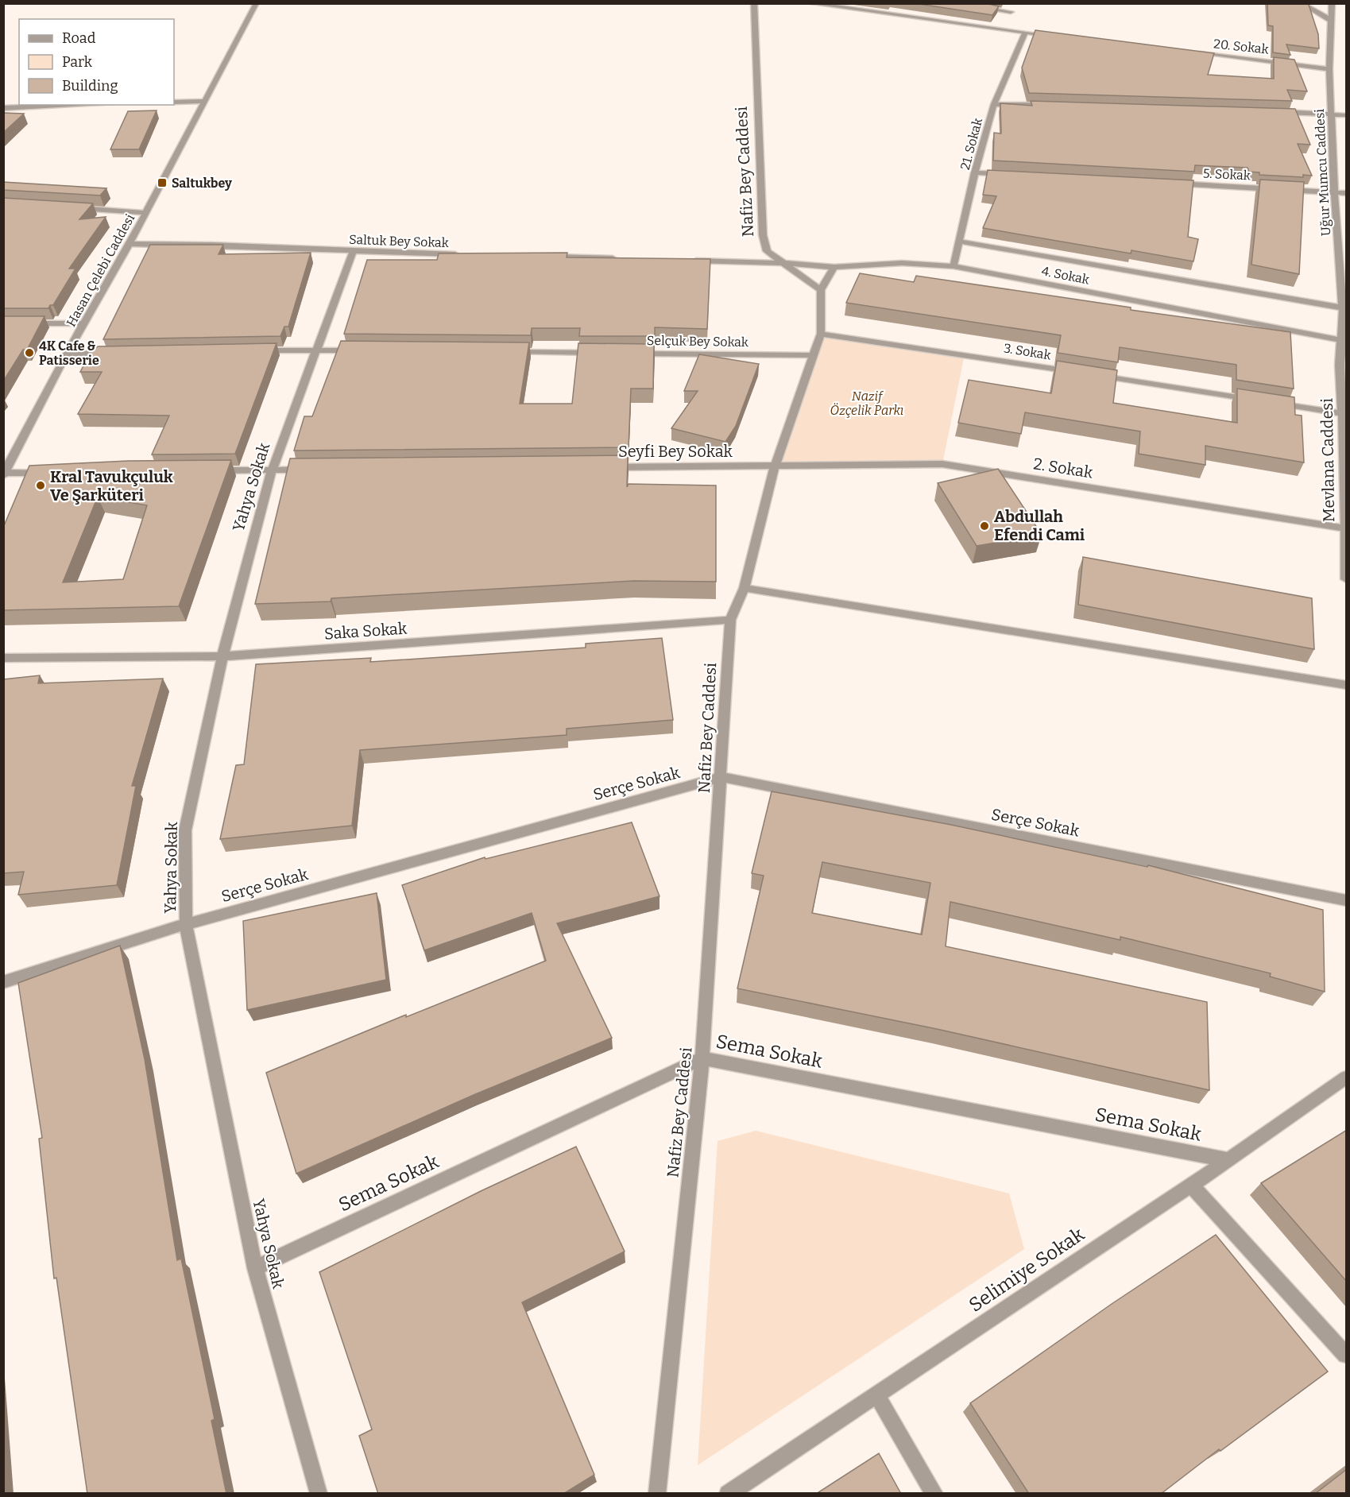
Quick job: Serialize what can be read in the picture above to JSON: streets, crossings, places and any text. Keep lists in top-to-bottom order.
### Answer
{
  "streets": {
    "street": [
      "20. Sokak",
      "21. Sokak",
      "Nafiz Bey Caddesi",
      "Uğur Mumcu Caddesi",
      "5. Sokak",
      "Saltuk Bey Sokak",
      "Hasan Çelebi Caddesi",
      "4. Sokak",
      "Selçuk Bey Sokak",
      "3. Sokak",
      "Seyfi Bey Sokak",
      "Mevlana Caddesi",
      "2. Sokak",
      "Yahya Sokak",
      "Saka Sokak",
      "Serçe Sokak",
      "Sema Sokak",
      "Selimiye Sokak"
    ]
  },
  "crossings": [
    ["20. Sokak", "Uğur Mumcu Caddesi"],
    ["21. Sokak", "4. Sokak"],
    ["Nafiz Bey Caddesi", "4. Sokak"],
    ["Nafiz Bey Caddesi", "Selçuk Bey Sokak"],
    ["Nafiz Bey Caddesi", "3. Sokak"],
    ["Nafiz Bey Caddesi", "Seyfi Bey Sokak"],
    ["Nafiz Bey Caddesi", "2. Sokak"],
    ["Nafiz Bey Caddesi", "Saka Sokak"],
    ["Nafiz Bey Caddesi", "Serçe Sokak"],
    ["Nafiz Bey Caddesi", "Sema Sokak"],
    ["Uğur Mumcu Caddesi", "5. Sokak"],
    ["Uğur Mumcu Caddesi", "4. Sokak"],
    ["Uğur Mumcu Caddesi", "Mevlana Caddesi"],
    ["Saltuk Bey Sokak", "Hasan Çelebi Caddesi"],
    ["Saltuk Bey Sokak", "Yahya Sokak"],
    ["4. Sokak", "Mevlana Caddesi"],
    ["Seyfi Bey Sokak", "2. Sokak"],
    ["Mevlana Caddesi", "2. Sokak"],
    ["Yahya Sokak", "Saka Sokak"],
    ["Yahya Sokak", "Serçe Sokak"],
    ["Yahya Sokak", "Sema Sokak"],
    ["Sema Sokak", "Selimiye Sokak"]
  ],
  "parks": ["Nazif Özçelik Parkı"],
  "places": {
    "transit": ["Saltukbey"],
    "other": ["4K Cafe & Patisserie", "Kral Tavukçuluk Ve Şarküteri", "Abdullah Efendi Cami"]
  },
  "legend": ["Road", "Park", "Building"]
}
